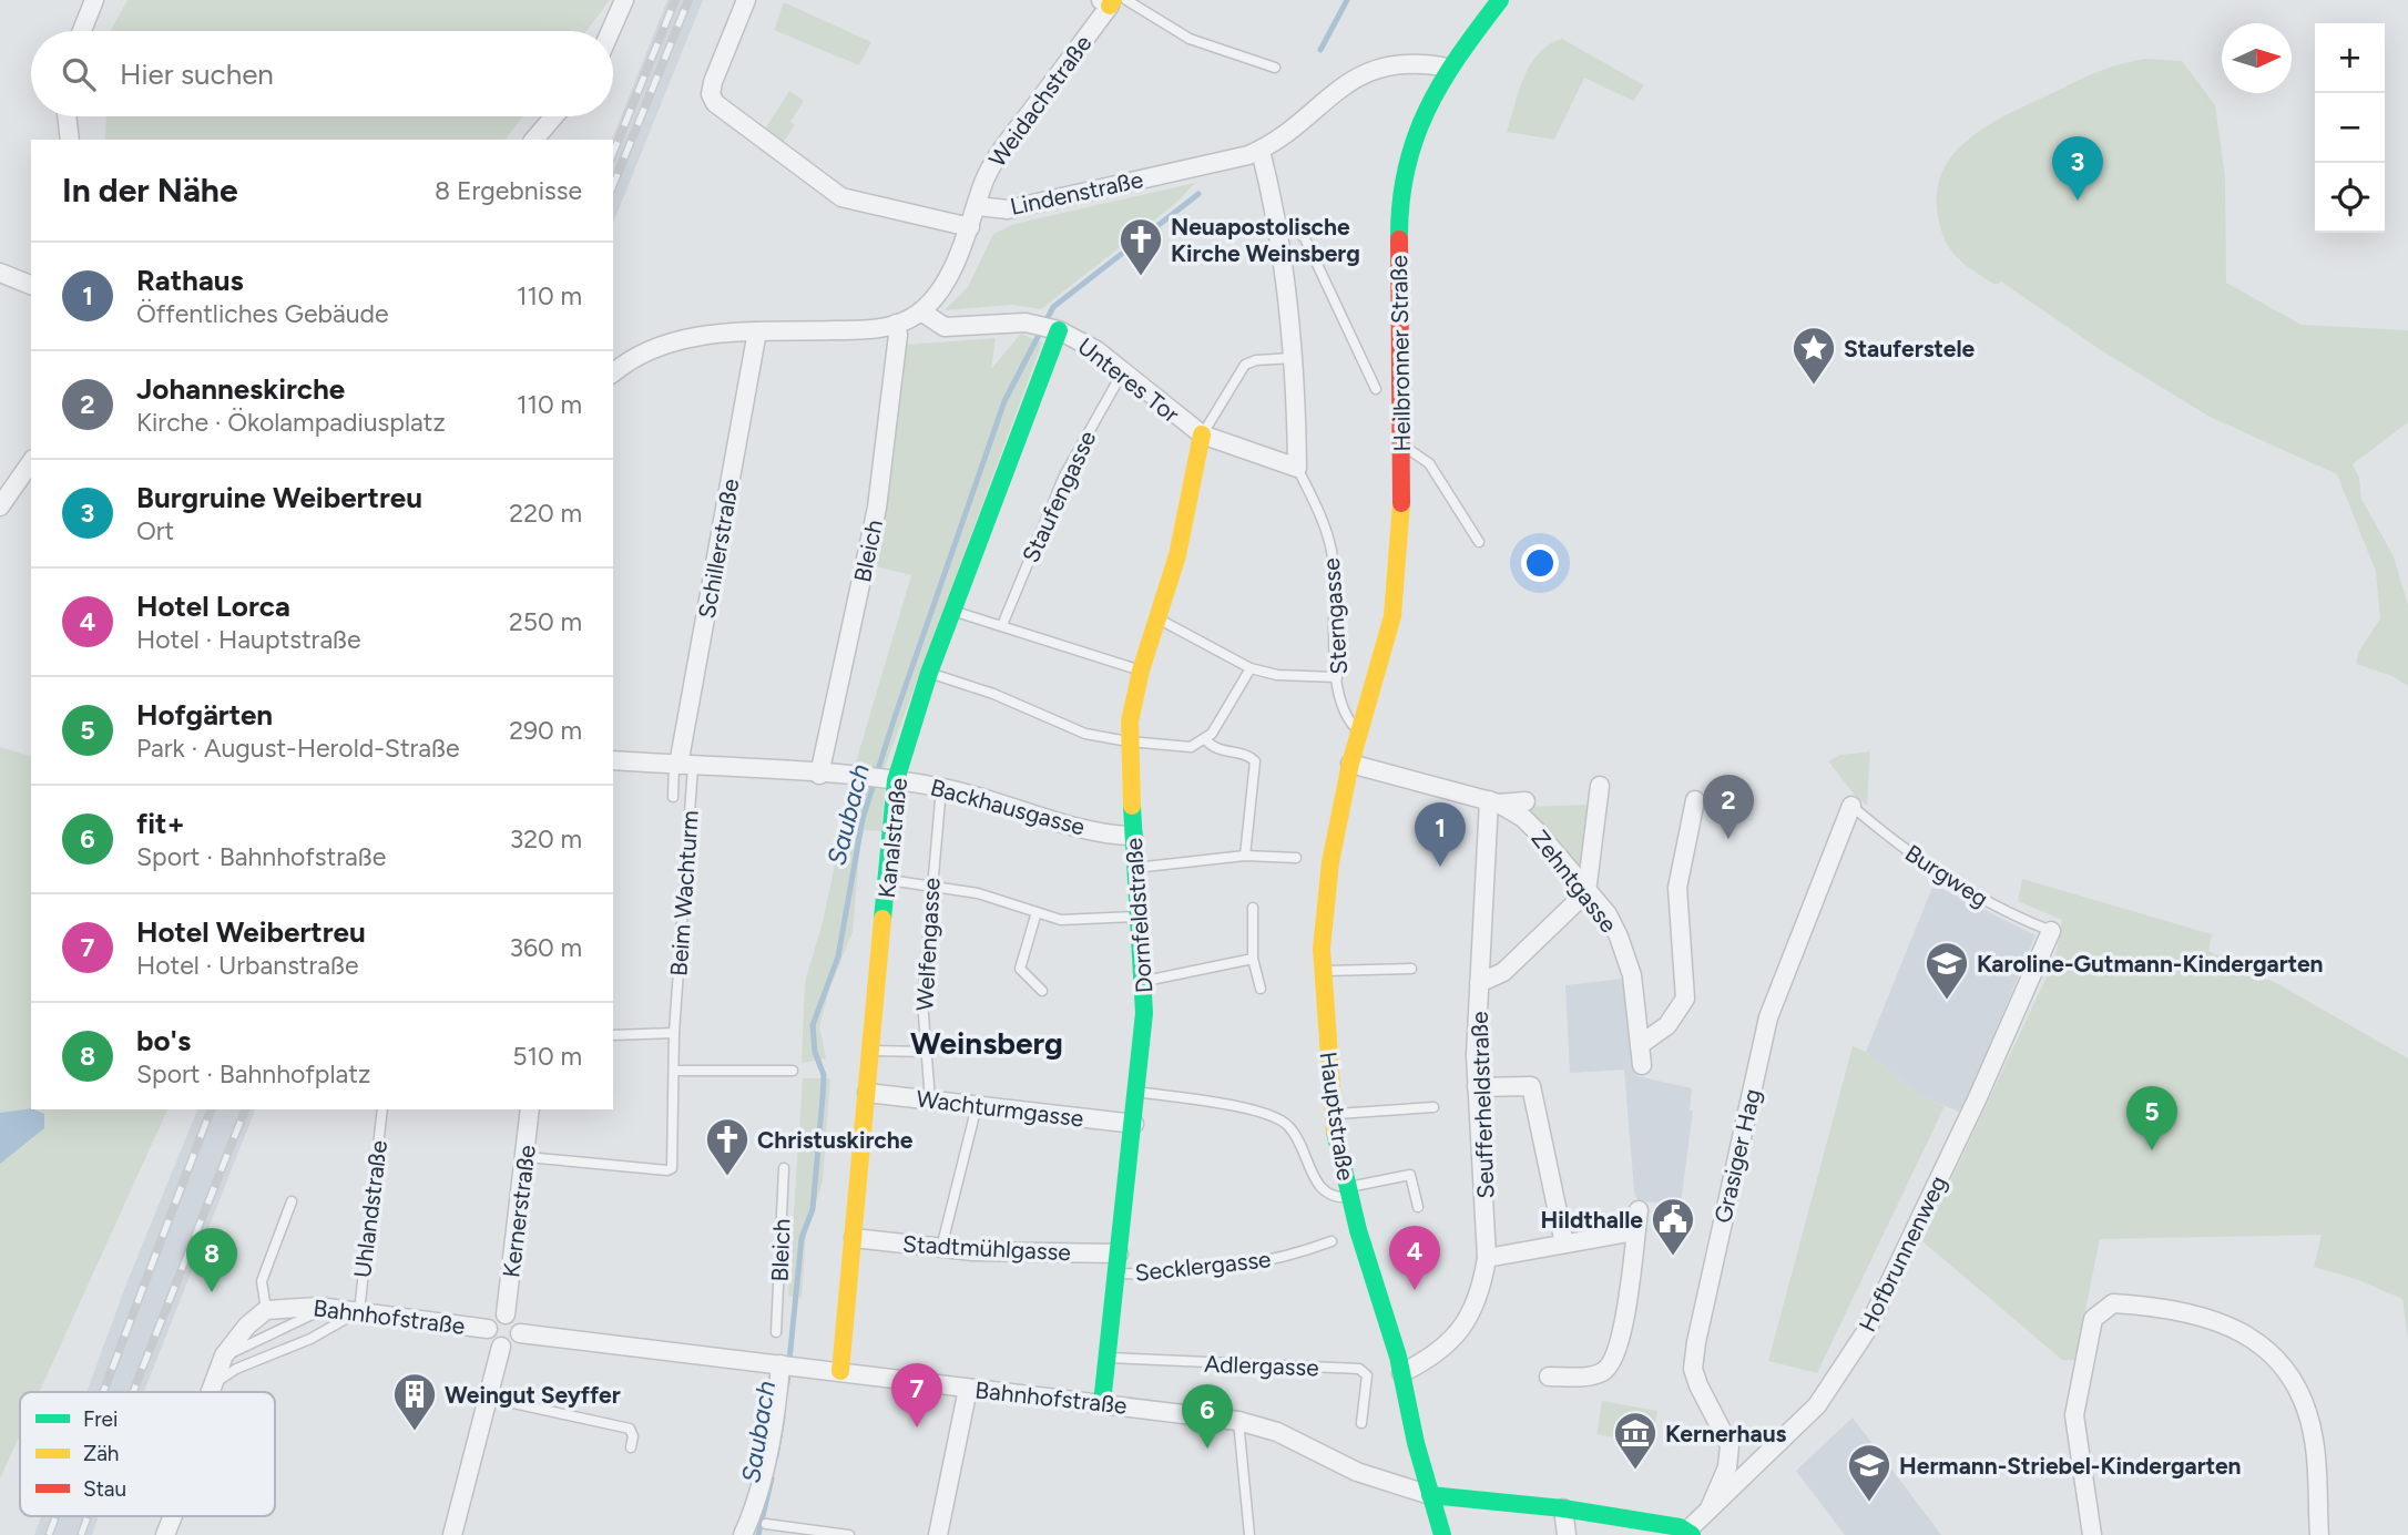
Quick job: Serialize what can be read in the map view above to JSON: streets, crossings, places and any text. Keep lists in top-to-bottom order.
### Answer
{
  "streets": {
    "street": [
      "Weidachstraße",
      "Lindenstraße",
      "Heilbronner Straße",
      "Unteres Tor",
      "Schillerstraße",
      "Bleich",
      "Backhausgasse",
      "Kanalstraße",
      "Zehntgasse",
      "Dornfeldstraße",
      "Seufferheldstraße",
      "Wachturmgasse",
      "Hauptstraße",
      "Grasiger Hag",
      "Kernerstraße",
      "Stadtmühlgasse",
      "Hofbrunnenweg",
      "Bahnhofstraße"
    ],
    "lane": [
      "Staufengasse",
      "Sterngasse",
      "Burgweg",
      "Beim Wachturm",
      "Welfengasse",
      "Uhlandstraße",
      "Secklergasse",
      "Adlergasse"
    ]
  },
  "crossings": [
    ["Weidachstraße", "Lindenstraße"],
    ["Lindenstraße", "Heilbronner Straße"],
    ["Lindenstraße", "Unteres Tor"],
    ["Lindenstraße", "Schillerstraße"],
    ["Lindenstraße", "Bleich"],
    ["Heilbronner Straße", "Sterngasse"],
    ["Heilbronner Straße", "Hauptstraße"],
    ["Unteres Tor", "Staufengasse"],
    ["Unteres Tor", "Kanalstraße"],
    ["Unteres Tor", "Dornfeldstraße"],
    ["Schillerstraße", "Beim Wachturm"],
    ["Sterngasse", "Hauptstraße"],
    ["Backhausgasse", "Kanalstraße"],
    ["Backhausgasse", "Dornfeldstraße"],
    ["Backhausgasse", "Welfengasse"],
    ["Kanalstraße", "Wachturmgasse"],
    ["Kanalstraße", "Stadtmühlgasse"],
    ["Kanalstraße", "Bahnhofstraße"],
    ["Burgweg", "Grasiger Hag"],
    ["Burgweg", "Hofbrunnenweg"],
    ["Zehntgasse", "Seufferheldstraße"],
    ["Dornfeldstraße", "Wachturmgasse"],
    ["Dornfeldstraße", "Stadtmühlgasse"],
    ["Dornfeldstraße", "Secklergasse"],
    ["Dornfeldstraße", "Bahnhofstraße"],
    ["Dornfeldstraße", "Adlergasse"],
    ["Welfengasse", "Wachturmgasse"],
    ["Seufferheldstraße", "Hauptstraße"],
    ["Hauptstraße", "Bahnhofstraße"],
    ["Grasiger Hag", "Hofbrunnenweg"],
    ["Uhlandstraße", "Bahnhofstraße"],
    ["Kernerstraße", "Bahnhofstraße"]
  ],
  "districts": ["Weinsberg"],
  "water": ["Saubach"],
  "places": {
    "church": ["Neuapostolische Kirche Weinsberg", "Christuskirche"],
    "place": ["Stauferstele"],
    "school or university": ["Karoline-Gutmann-Kindergarten", "Hermann-Striebel-Kindergarten"],
    "public building": ["Hildthalle"],
    "building": ["Weingut Seyffer"],
    "museum": ["Kernerhaus"]
  },
  "legend": ["Frei", "Zäh", "Stau"],
  "north": "right",
  "page": {
    "map_buttons": ["+", "−"],
    "search": "Hier suchen",
    "pins": [
      "3",
      "2",
      "1",
      "5",
      "4",
      "8",
      "7",
      "6"
    ],
    "heading": ["In der Nähe", "8 Ergebnisse"],
    "list": [
      {
        "mark": "1",
        "name": "Rathaus",
        "note": "Öffentliches Gebäude",
        "value": "110 m"
      },
      {
        "mark": "2",
        "name": "Johanneskirche",
        "note": "Kirche · Ökolampadiusplatz",
        "value": "110 m"
      },
      {
        "mark": "3",
        "name": "Burgruine Weibertreu",
        "note": "Ort",
        "value": "220 m"
      },
      {
        "mark": "4",
        "name": "Hotel Lorca",
        "note": "Hotel · Hauptstraße",
        "value": "250 m"
      },
      {
        "mark": "5",
        "name": "Hofgärten",
        "note": "Park · August-Herold-Straße",
        "value": "290 m"
      },
      {
        "mark": "6",
        "name": "fit+",
        "note": "Sport · Bahnhofstraße",
        "value": "320 m"
      },
      {
        "mark": "7",
        "name": "Hotel Weibertreu",
        "note": "Hotel · Urbanstraße",
        "value": "360 m"
      },
      {
        "mark": "8",
        "name": "bo's",
        "note": "Sport · Bahnhofplatz",
        "value": "510 m"
      }
    ]
  }
}
